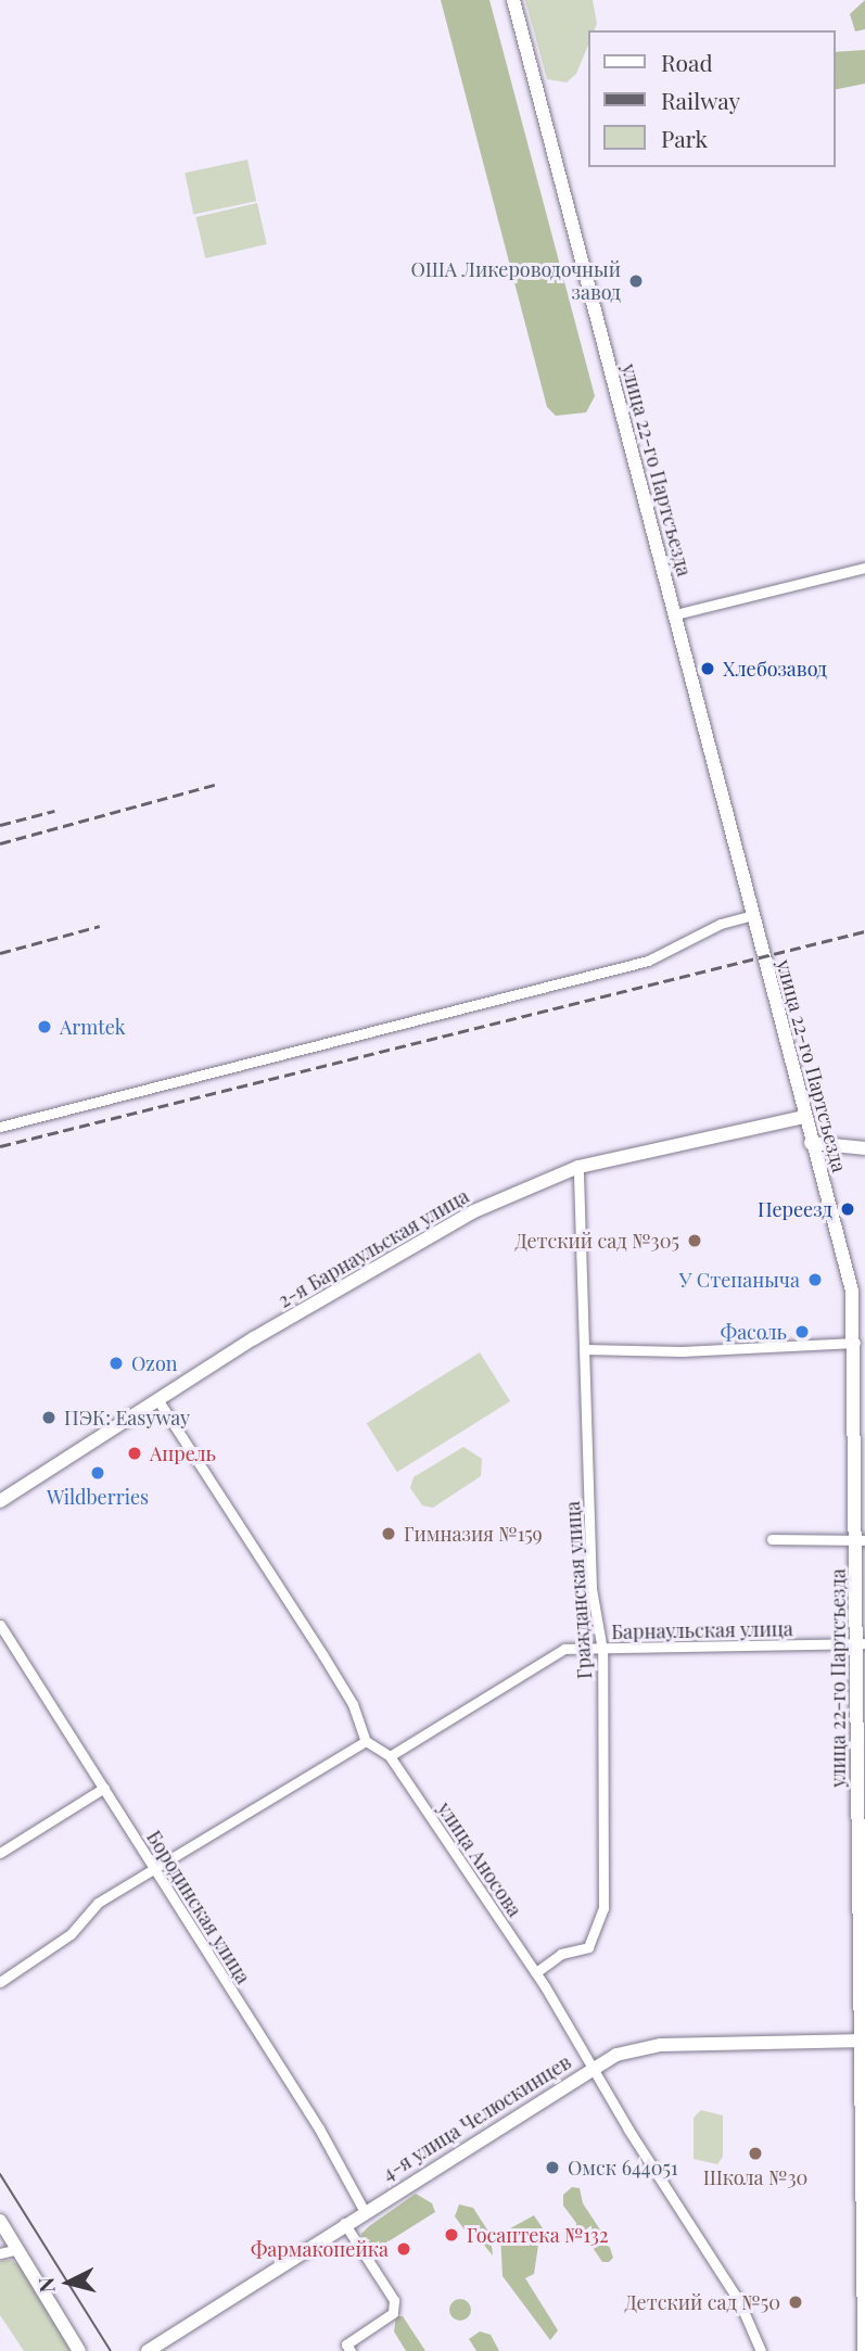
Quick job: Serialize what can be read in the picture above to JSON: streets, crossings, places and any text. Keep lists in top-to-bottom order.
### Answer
{
  "streets": {
    "main road": ["улица 22-го Партсъезда", "2-я Барнаульская улица", "4-я улица Челюскинцев"],
    "street": [
      "Гражданская улица",
      "Барнаульская улица",
      "улица Аносова",
      "Бородинская улица"
    ]
  },
  "crossings": [
    ["улица 22-го Партсъезда", "2-я Барнаульская улица"],
    ["улица 22-го Партсъезда", "Барнаульская улица"],
    ["улица 22-го Партсъезда", "4-я улица Челюскинцев"],
    ["2-я Барнаульская улица", "Гражданская улица"],
    ["Гражданская улица", "Барнаульская улица"],
    ["Гражданская улица", "улица Аносова"],
    ["Барнаульская улица", "улица Аносова"],
    ["улица Аносова", "4-я улица Челюскинцев"],
    ["Бородинская улица", "4-я улица Челюскинцев"]
  ],
  "places": [
    "ОША Ликероводочный завод",
    "Хлебозавод",
    "Armtek",
    "Переезд",
    "Детский сад №305",
    "У Степаныча",
    "Фасоль",
    "Ozon",
    "ПЭК: Easyway",
    "Апрель",
    "Wildberries",
    "Гимназия №159",
    "Школа №30",
    "Омск 644051",
    "Госаптека №132",
    "Фармакопейка",
    "Детский сад №50"
  ],
  "legend": ["Road", "Railway", "Park"],
  "north": "left"
}
